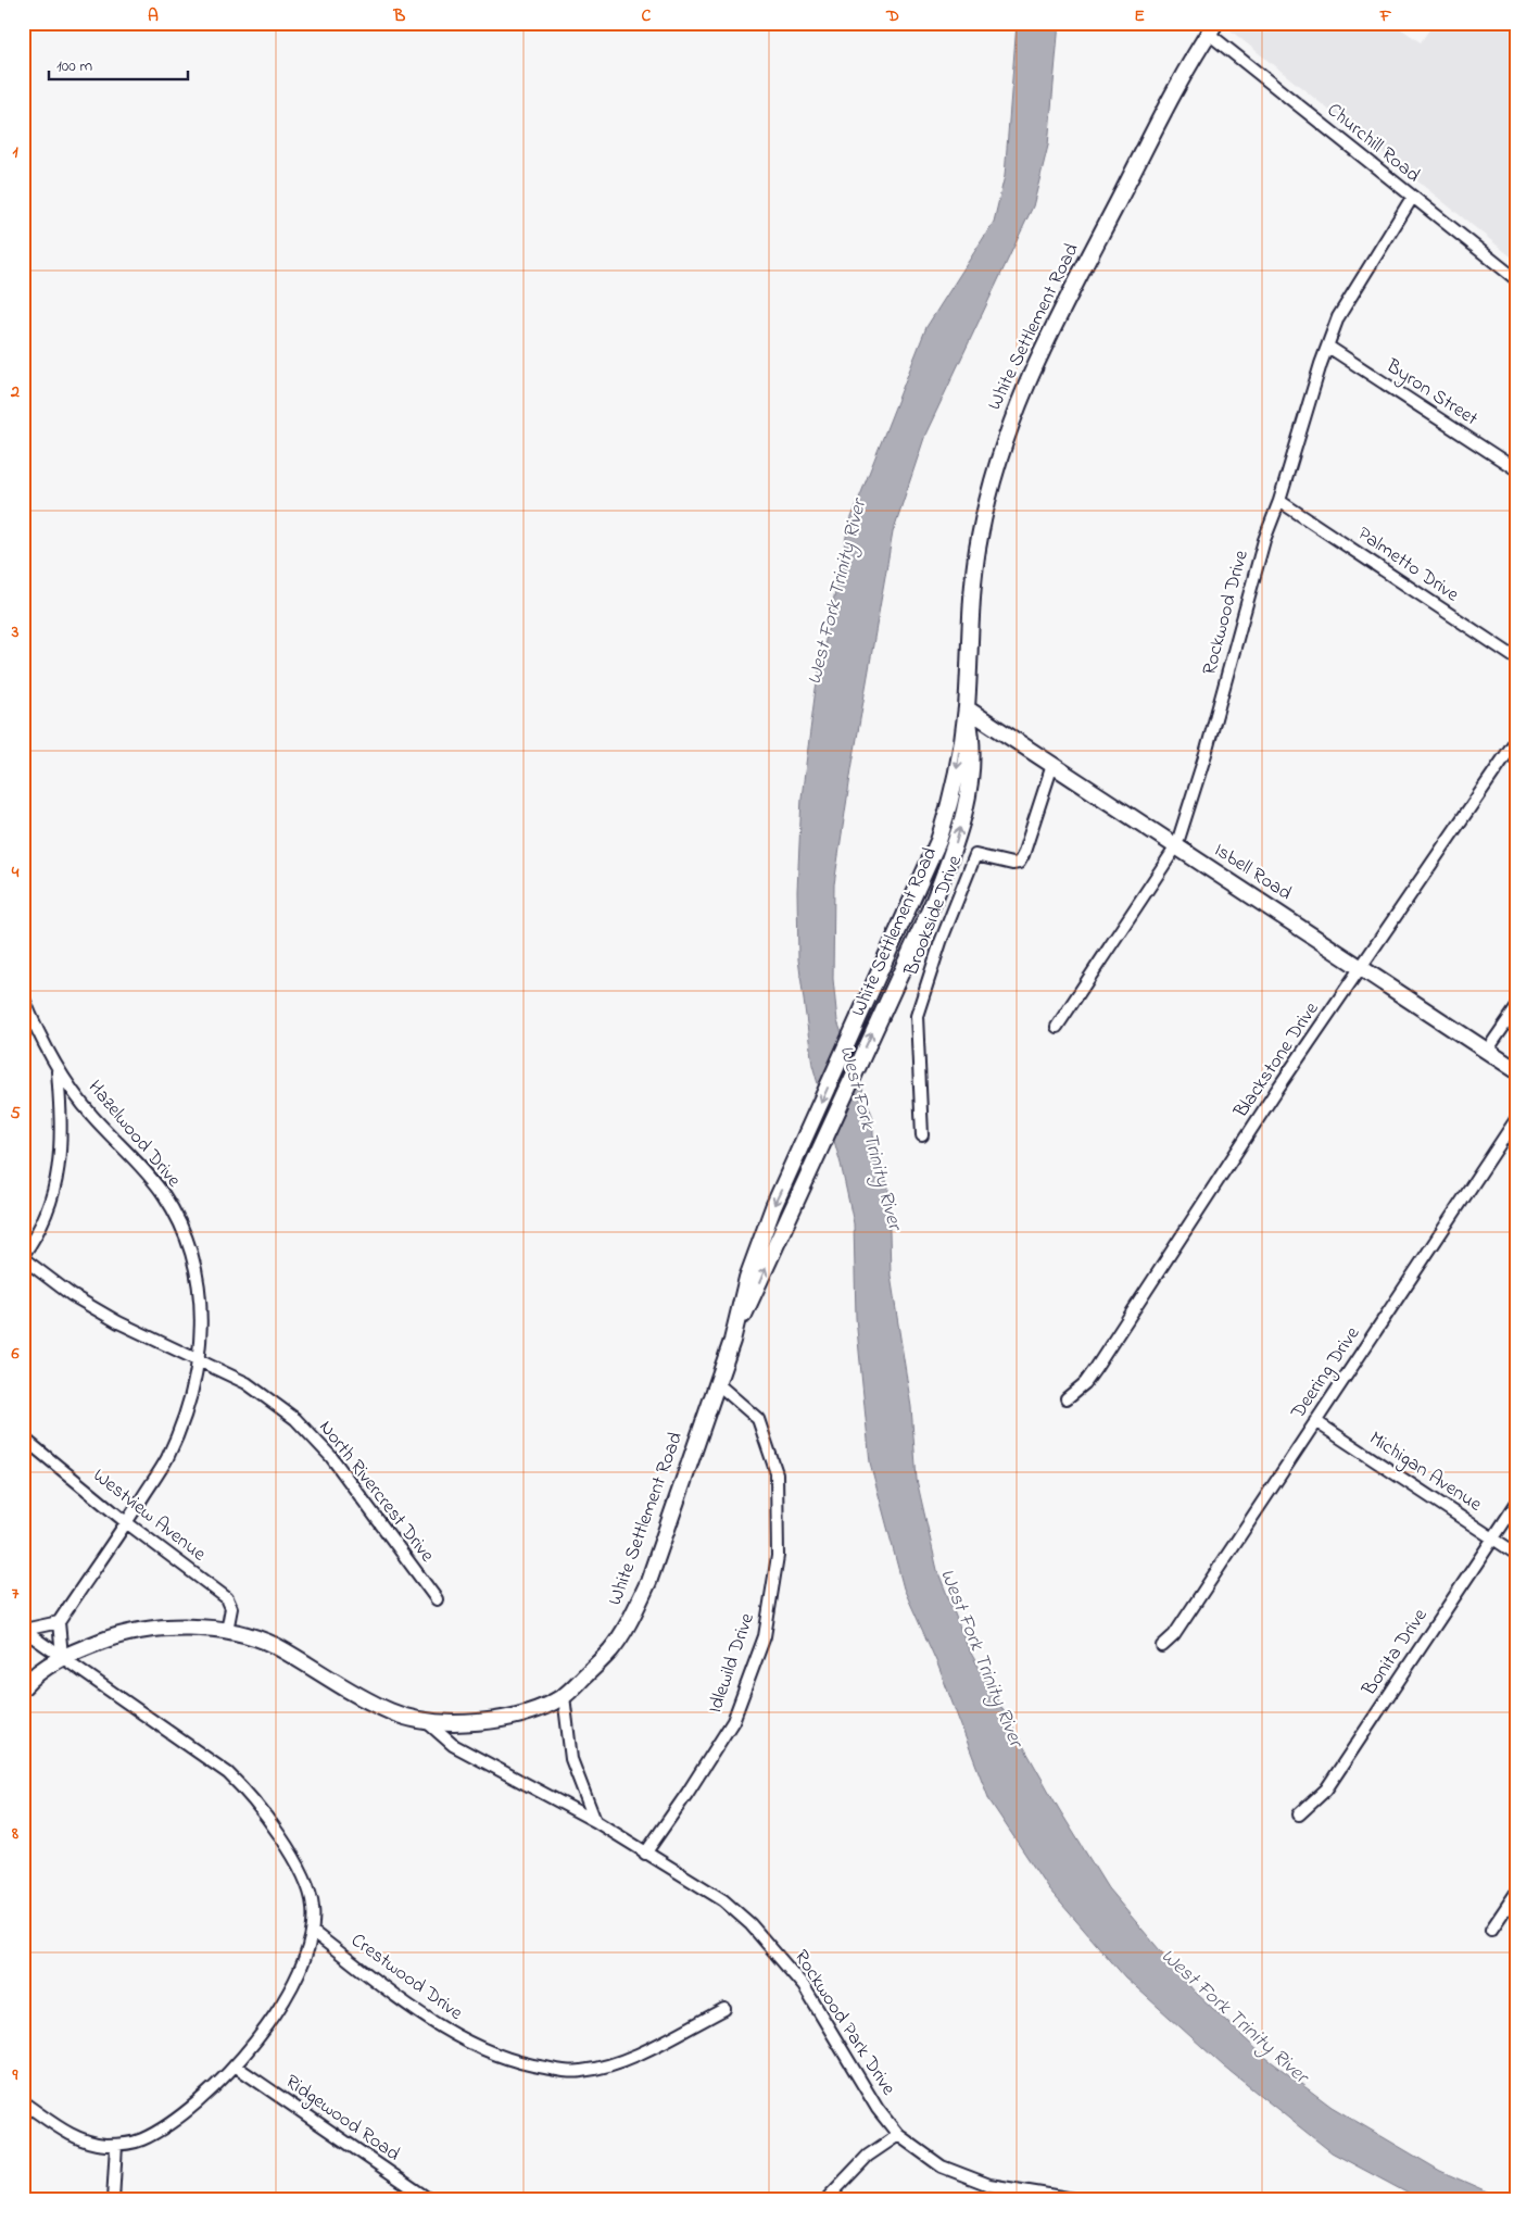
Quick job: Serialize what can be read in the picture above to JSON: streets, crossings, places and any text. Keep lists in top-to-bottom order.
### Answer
{
  "streets": {
    "main road": ["White Settlement Road", "Isbell Road"],
    "street": [
      "Churchill Road",
      "Byron Street",
      "Palmetto Drive",
      "Rockwood Drive",
      "Brookside Drive",
      "Blackstone Drive",
      "Hazelwood Drive",
      "Deering Drive",
      "Michigan Avenue",
      "North Rivercrest Drive",
      "Westview Avenue",
      "Bonita Drive",
      "Idlewild Drive",
      "Crestwood Drive",
      "Rockwood Park Drive",
      "Ridgewood Road"
    ]
  },
  "crossings": [
    ["Churchill Road", "White Settlement Road"],
    ["Churchill Road", "Rockwood Drive"],
    ["White Settlement Road", "Isbell Road"],
    ["White Settlement Road", "Westview Avenue"],
    ["White Settlement Road", "Idlewild Drive"],
    ["White Settlement Road", "Rockwood Park Drive"],
    ["Byron Street", "Rockwood Drive"],
    ["Palmetto Drive", "Rockwood Drive"],
    ["Rockwood Drive", "Isbell Road"],
    ["Isbell Road", "Brookside Drive"],
    ["Isbell Road", "Blackstone Drive"],
    ["Hazelwood Drive", "North Rivercrest Drive"],
    ["Hazelwood Drive", "Westview Avenue"],
    ["Deering Drive", "Michigan Avenue"],
    ["Michigan Avenue", "Bonita Drive"],
    ["Idlewild Drive", "Rockwood Park Drive"]
  ],
  "water": ["West Fork Trinity River"],
  "scale_bar": "100 m",
  "grid": {
    "columns": [
      "A",
      "B",
      "C",
      "D",
      "E",
      "F"
    ],
    "rows": [
      "1",
      "2",
      "3",
      "4",
      "5",
      "6",
      "7",
      "8",
      "9"
    ]
  }
}
